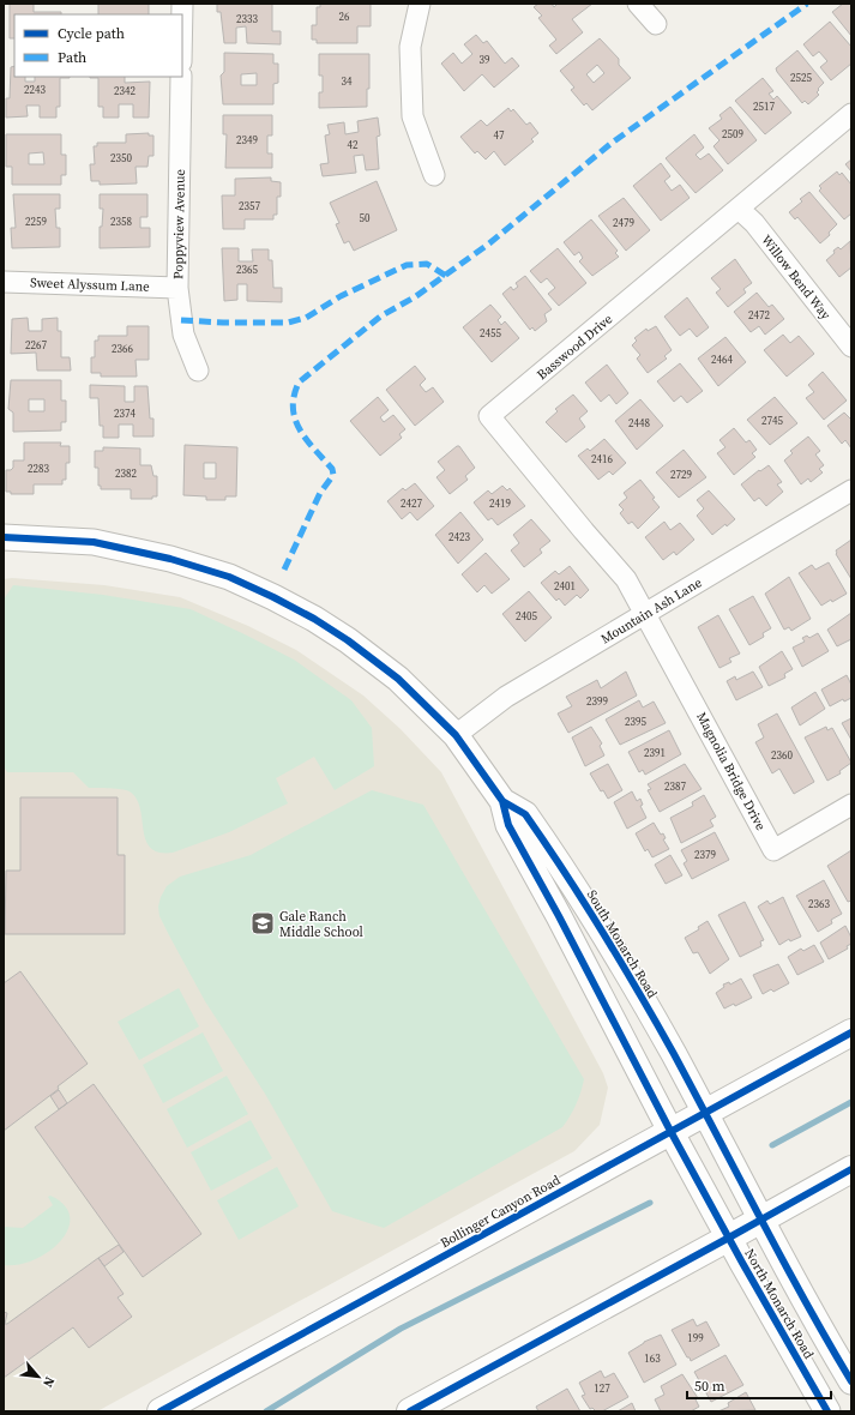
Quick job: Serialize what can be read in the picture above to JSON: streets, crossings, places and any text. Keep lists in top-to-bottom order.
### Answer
{
  "streets": {
    "main road": ["Bollinger Canyon Road"],
    "street": [
      "Poppyview Avenue",
      "Willow Bend Way",
      "Sweet Alyssum Lane",
      "Basswood Drive",
      "Mountain Ash Lane",
      "Magnolia Bridge Drive",
      "South Monarch Road",
      "North Monarch Road"
    ]
  },
  "crossings": [
    ["Poppyview Avenue", "Sweet Alyssum Lane"],
    ["Willow Bend Way", "Basswood Drive"],
    ["Basswood Drive", "Mountain Ash Lane"],
    ["Basswood Drive", "Magnolia Bridge Drive"],
    ["Mountain Ash Lane", "Magnolia Bridge Drive"],
    ["Mountain Ash Lane", "South Monarch Road"],
    ["South Monarch Road", "Bollinger Canyon Road"],
    ["South Monarch Road", "North Monarch Road"],
    ["Bollinger Canyon Road", "North Monarch Road"]
  ],
  "places": {
    "school or university": ["Gale Ranch Middle School"]
  },
  "house_numbers": [
    "26",
    "2333",
    "39",
    "2525",
    "34",
    "2243",
    "2342",
    "2517",
    "2509",
    "47",
    "2349",
    "42",
    "2350",
    "2357",
    "50",
    "2259",
    "2358",
    "2479",
    "2365",
    "2472",
    "2455",
    "2267",
    "2366",
    "2464",
    "2374",
    "2745",
    "2448",
    "2416",
    "2283",
    "2382",
    "2729",
    "2427",
    "2419",
    "2423",
    "2401",
    "2405",
    "2399",
    "2395",
    "2391",
    "2360",
    "2387",
    "2379",
    "2363",
    "199",
    "163",
    "127"
  ],
  "legend": ["Cycle path", "Path"],
  "scale_bar": "50 m",
  "north": "bottom right"
}
